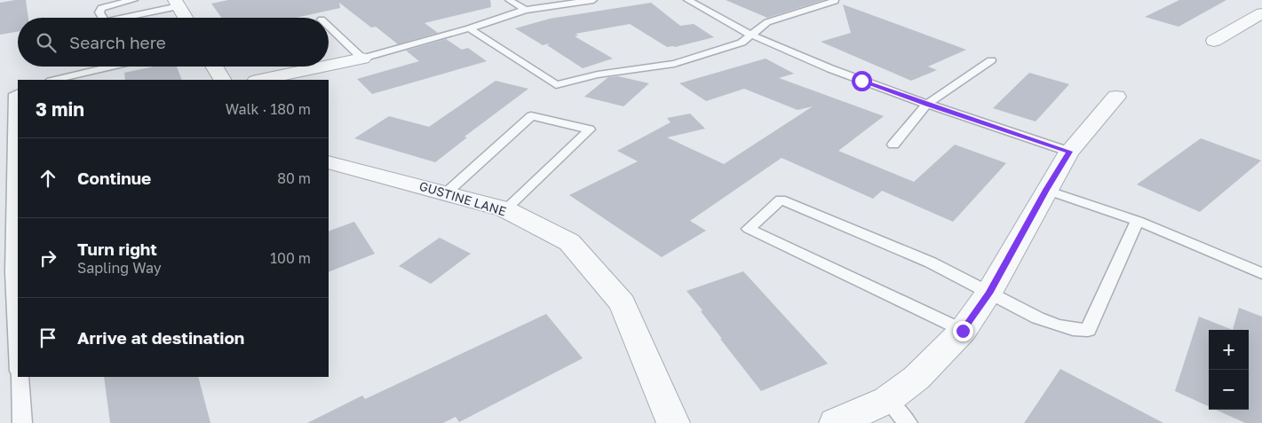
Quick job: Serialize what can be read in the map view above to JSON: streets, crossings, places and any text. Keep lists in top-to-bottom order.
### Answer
{
  "streets": {
    "street": ["GUSTINE LANE"]
  },
  "page": {
    "search": "Search here",
    "heading": ["3 min", "Walk · 180 m"],
    "list": [
      ["Continue", "80 m"],
      ["Turn right", "Sapling Way", "100 m"],
      "Arrive at destination"
    ],
    "map_buttons": ["+", "−"]
  }
}
